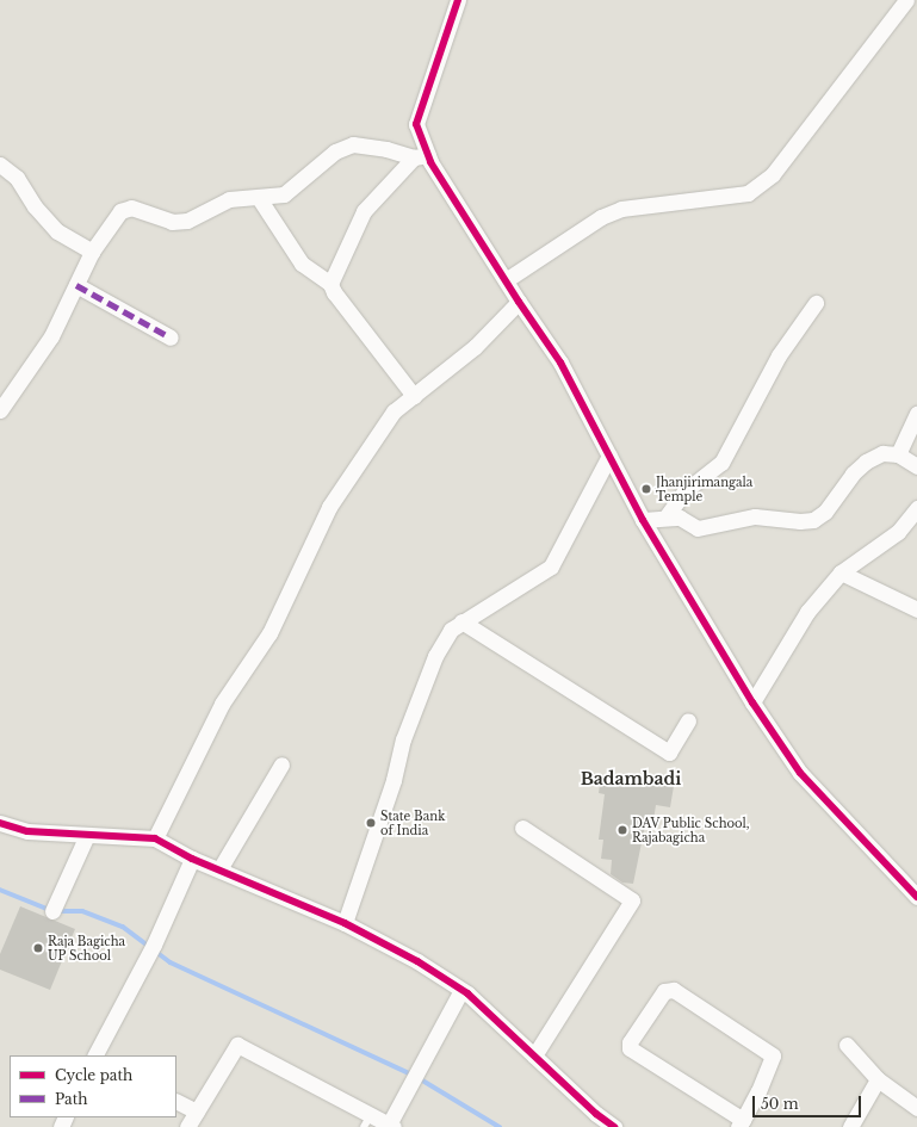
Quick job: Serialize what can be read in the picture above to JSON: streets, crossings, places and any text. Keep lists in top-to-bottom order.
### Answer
{
  "districts": ["Badambadi"],
  "places": [
    "Jhanjirimangala Temple",
    "State Bank of India",
    "DAV Public School, Rajabagicha",
    "Raja Bagicha UP School"
  ],
  "legend": ["Cycle path", "Path"],
  "scale_bar": "50 m"
}
